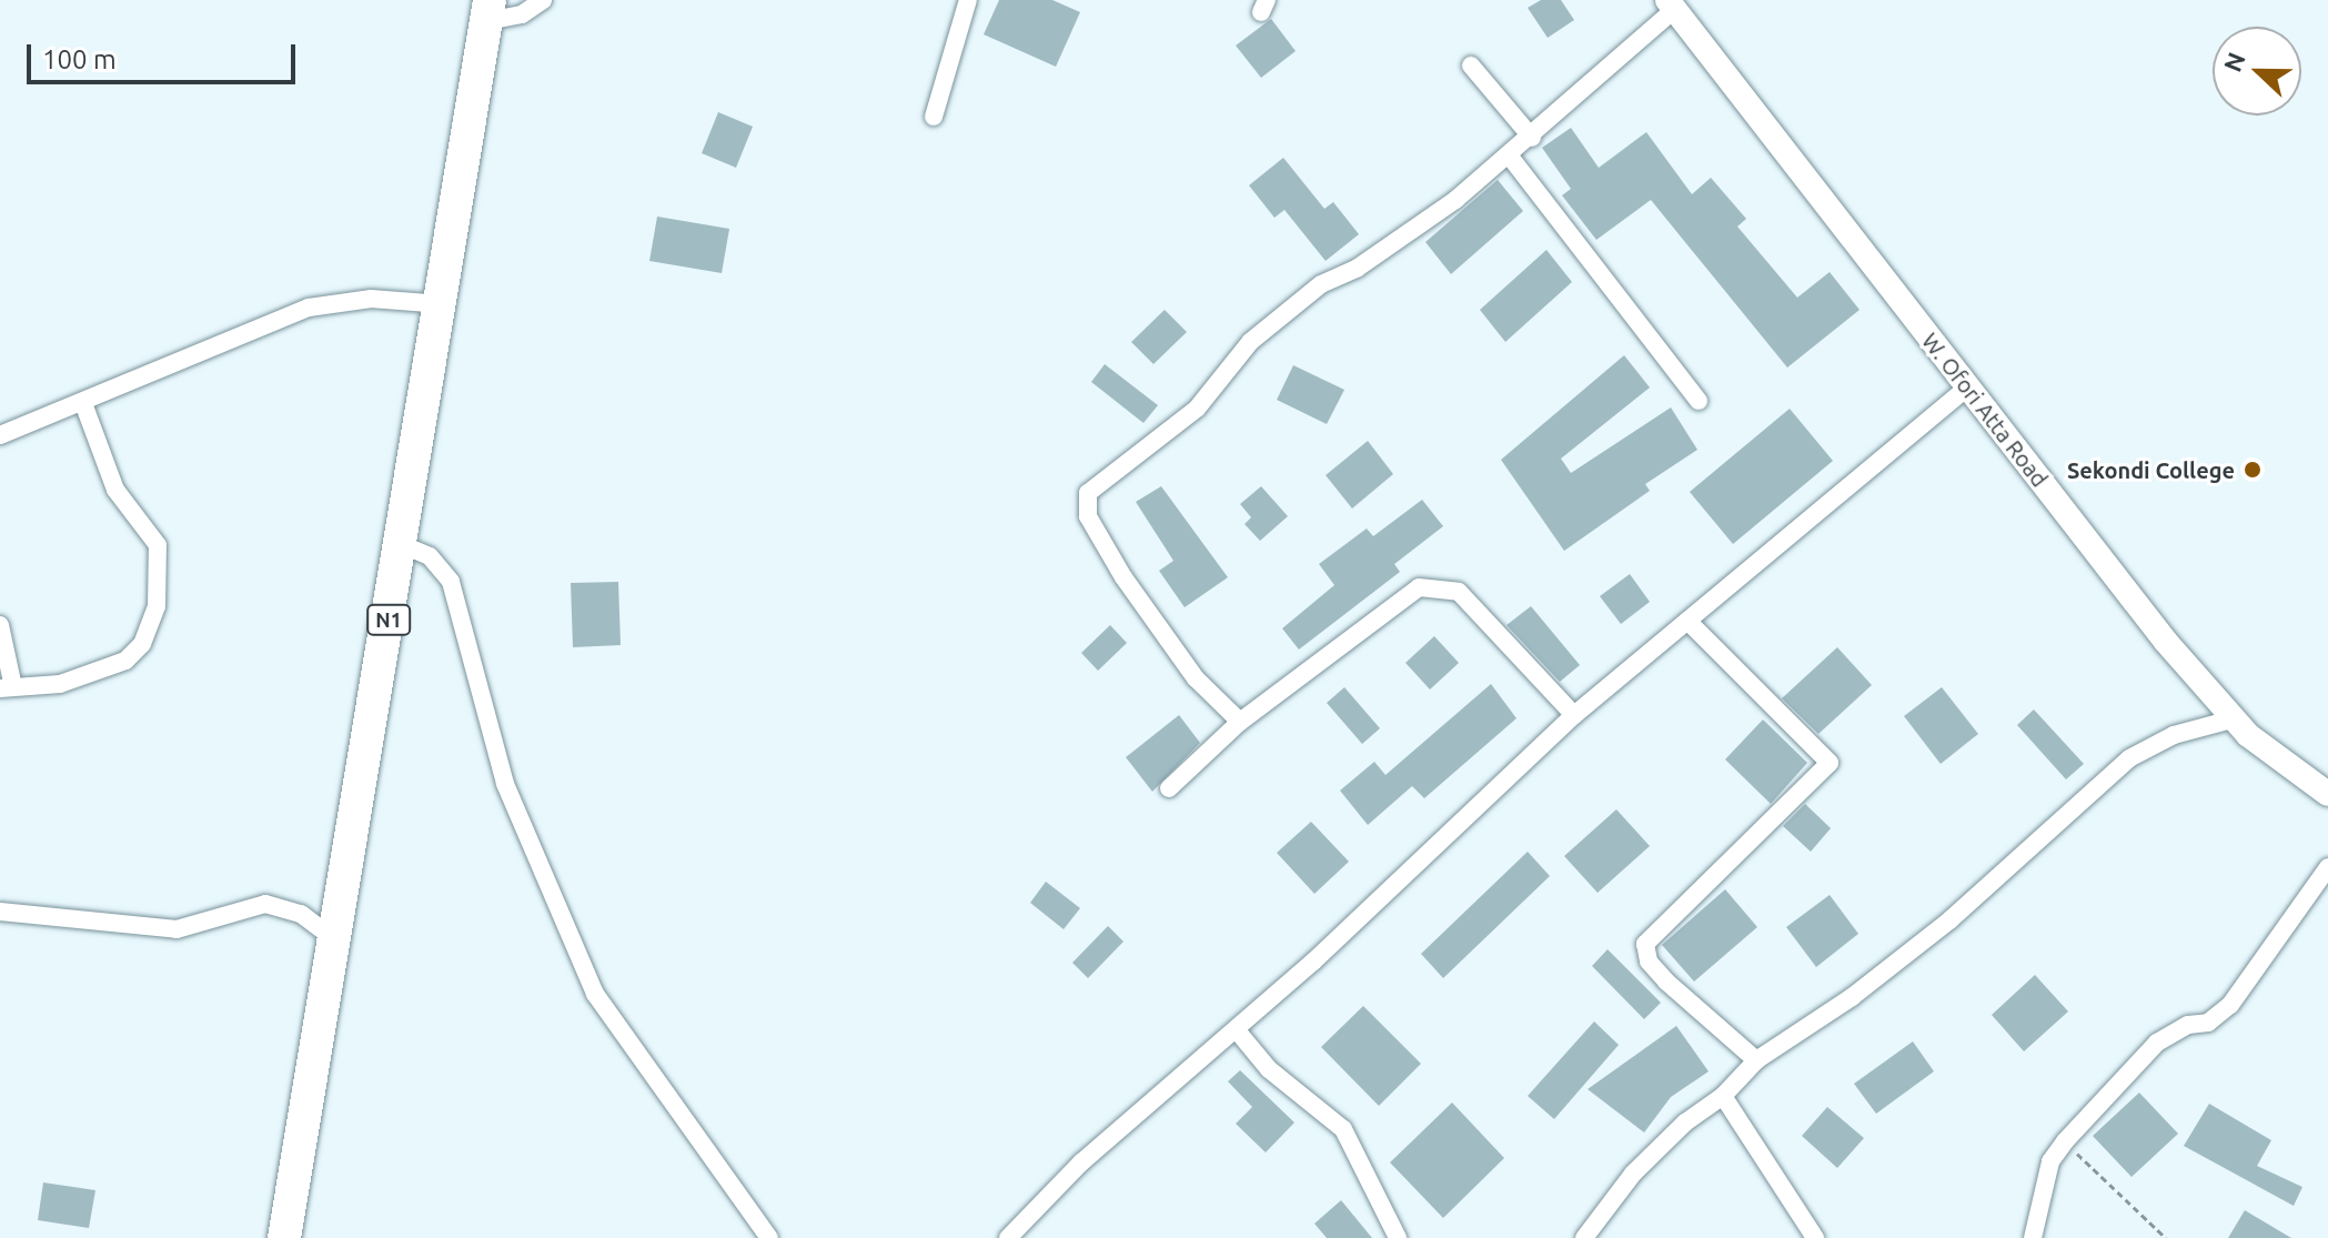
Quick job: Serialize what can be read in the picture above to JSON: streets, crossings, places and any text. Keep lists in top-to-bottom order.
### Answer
{
  "streets": {
    "highway": ["N1"],
    "main road": ["W. Ofori Atta Road"]
  },
  "places": ["Sekondi College"],
  "scale_bar": "100 m",
  "north": "left"
}
